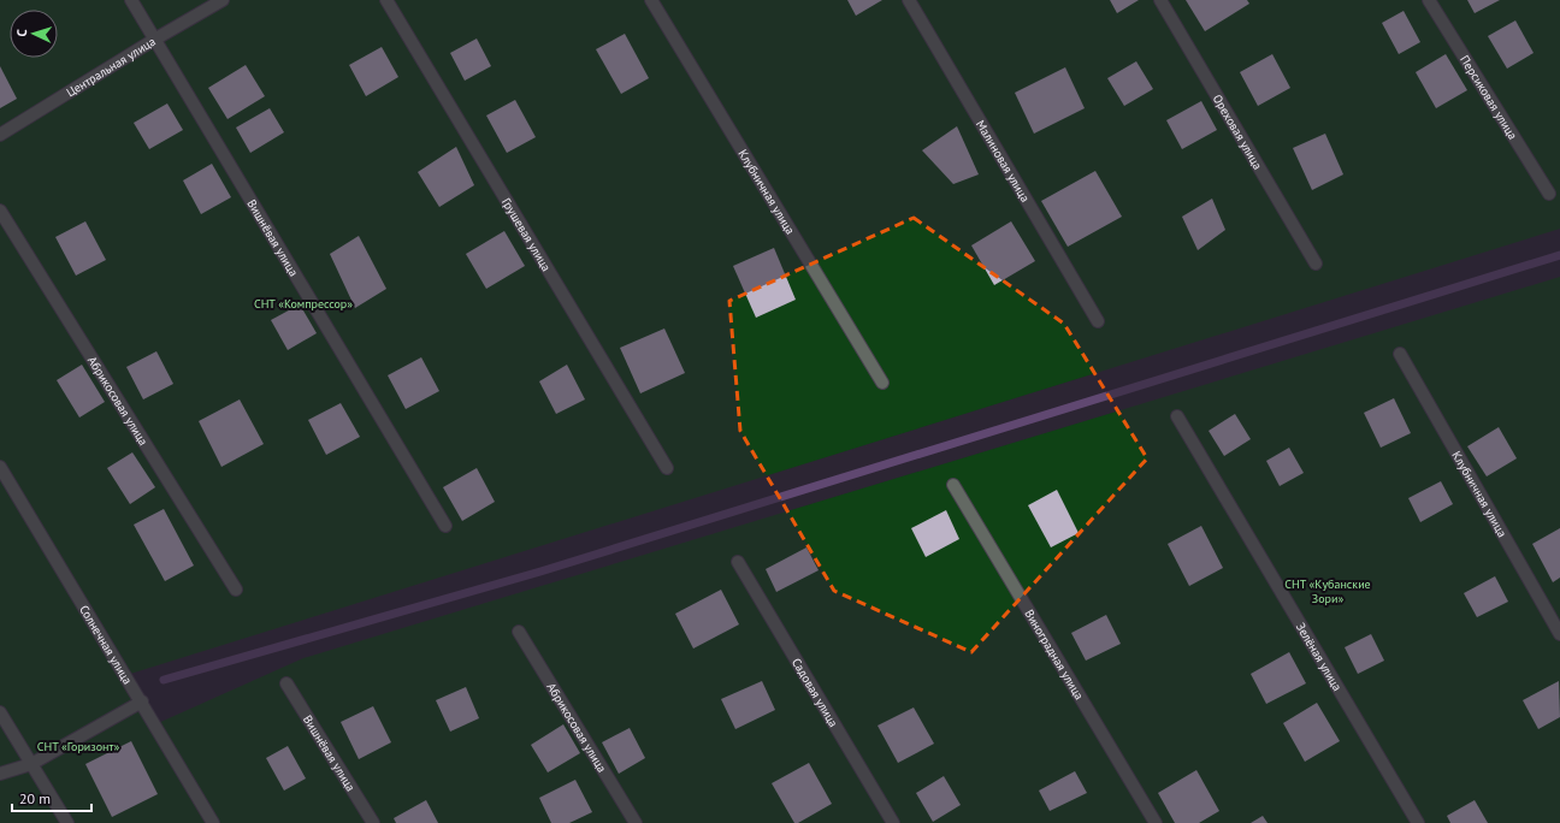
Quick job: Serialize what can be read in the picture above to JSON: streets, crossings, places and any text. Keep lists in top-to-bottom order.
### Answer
{
  "streets": {
    "street": [
      "Центральная улица",
      "Персиковая улица",
      "Ореховая улица",
      "Малиновая улица",
      "Клубничная улица",
      "Грушевая улица",
      "Вишнёвая улица",
      "Абрикосовая улица",
      "Солнечная улица",
      "Виноградная улица",
      "Зелёная улица",
      "Садовая улица"
    ]
  },
  "crossings": [
    ["Центральная улица", "Вишнёвая улица"]
  ],
  "parks": ["СНТ «Компрессор»", "СНТ «Кубанские Зори»", "СНТ «Горизонт»"],
  "scale_bar": "20 m",
  "north": "left"
}
